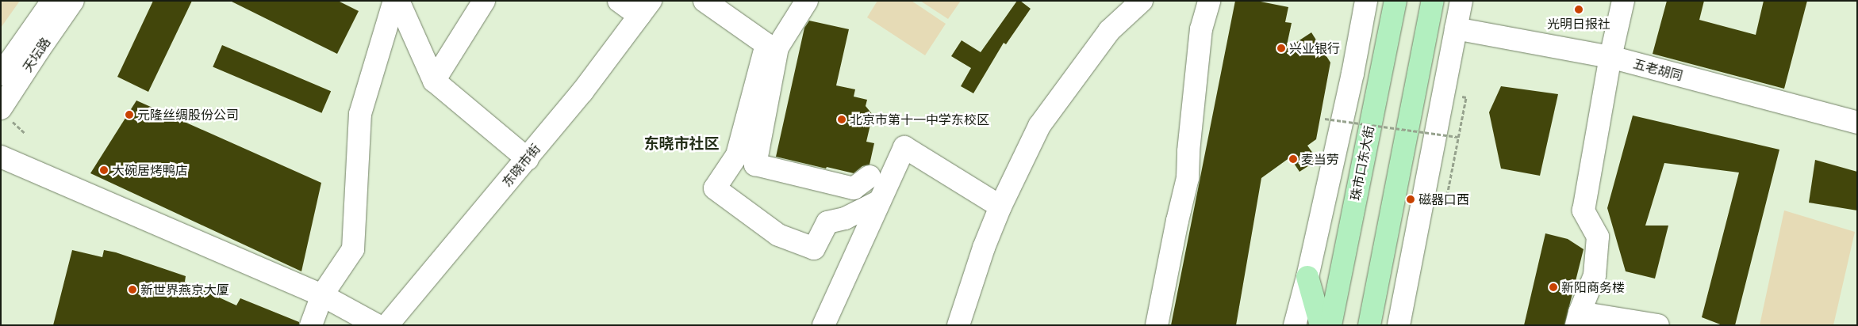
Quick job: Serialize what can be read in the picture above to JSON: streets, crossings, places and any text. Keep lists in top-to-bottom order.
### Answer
{
  "streets": {
    "main road": ["珠市口东大街"],
    "street": ["天坛路", "五老胡同", "东晓市街"]
  },
  "districts": ["东晓市社区"],
  "places": [
    "光明日报社",
    "兴业银行",
    "元隆丝绸股份公司",
    "北京市第十一中学东校区",
    "麦当劳",
    "大碗居烤鸭店",
    "磁器口西",
    "新阳商务楼",
    "新世界燕京大厦"
  ]
}
